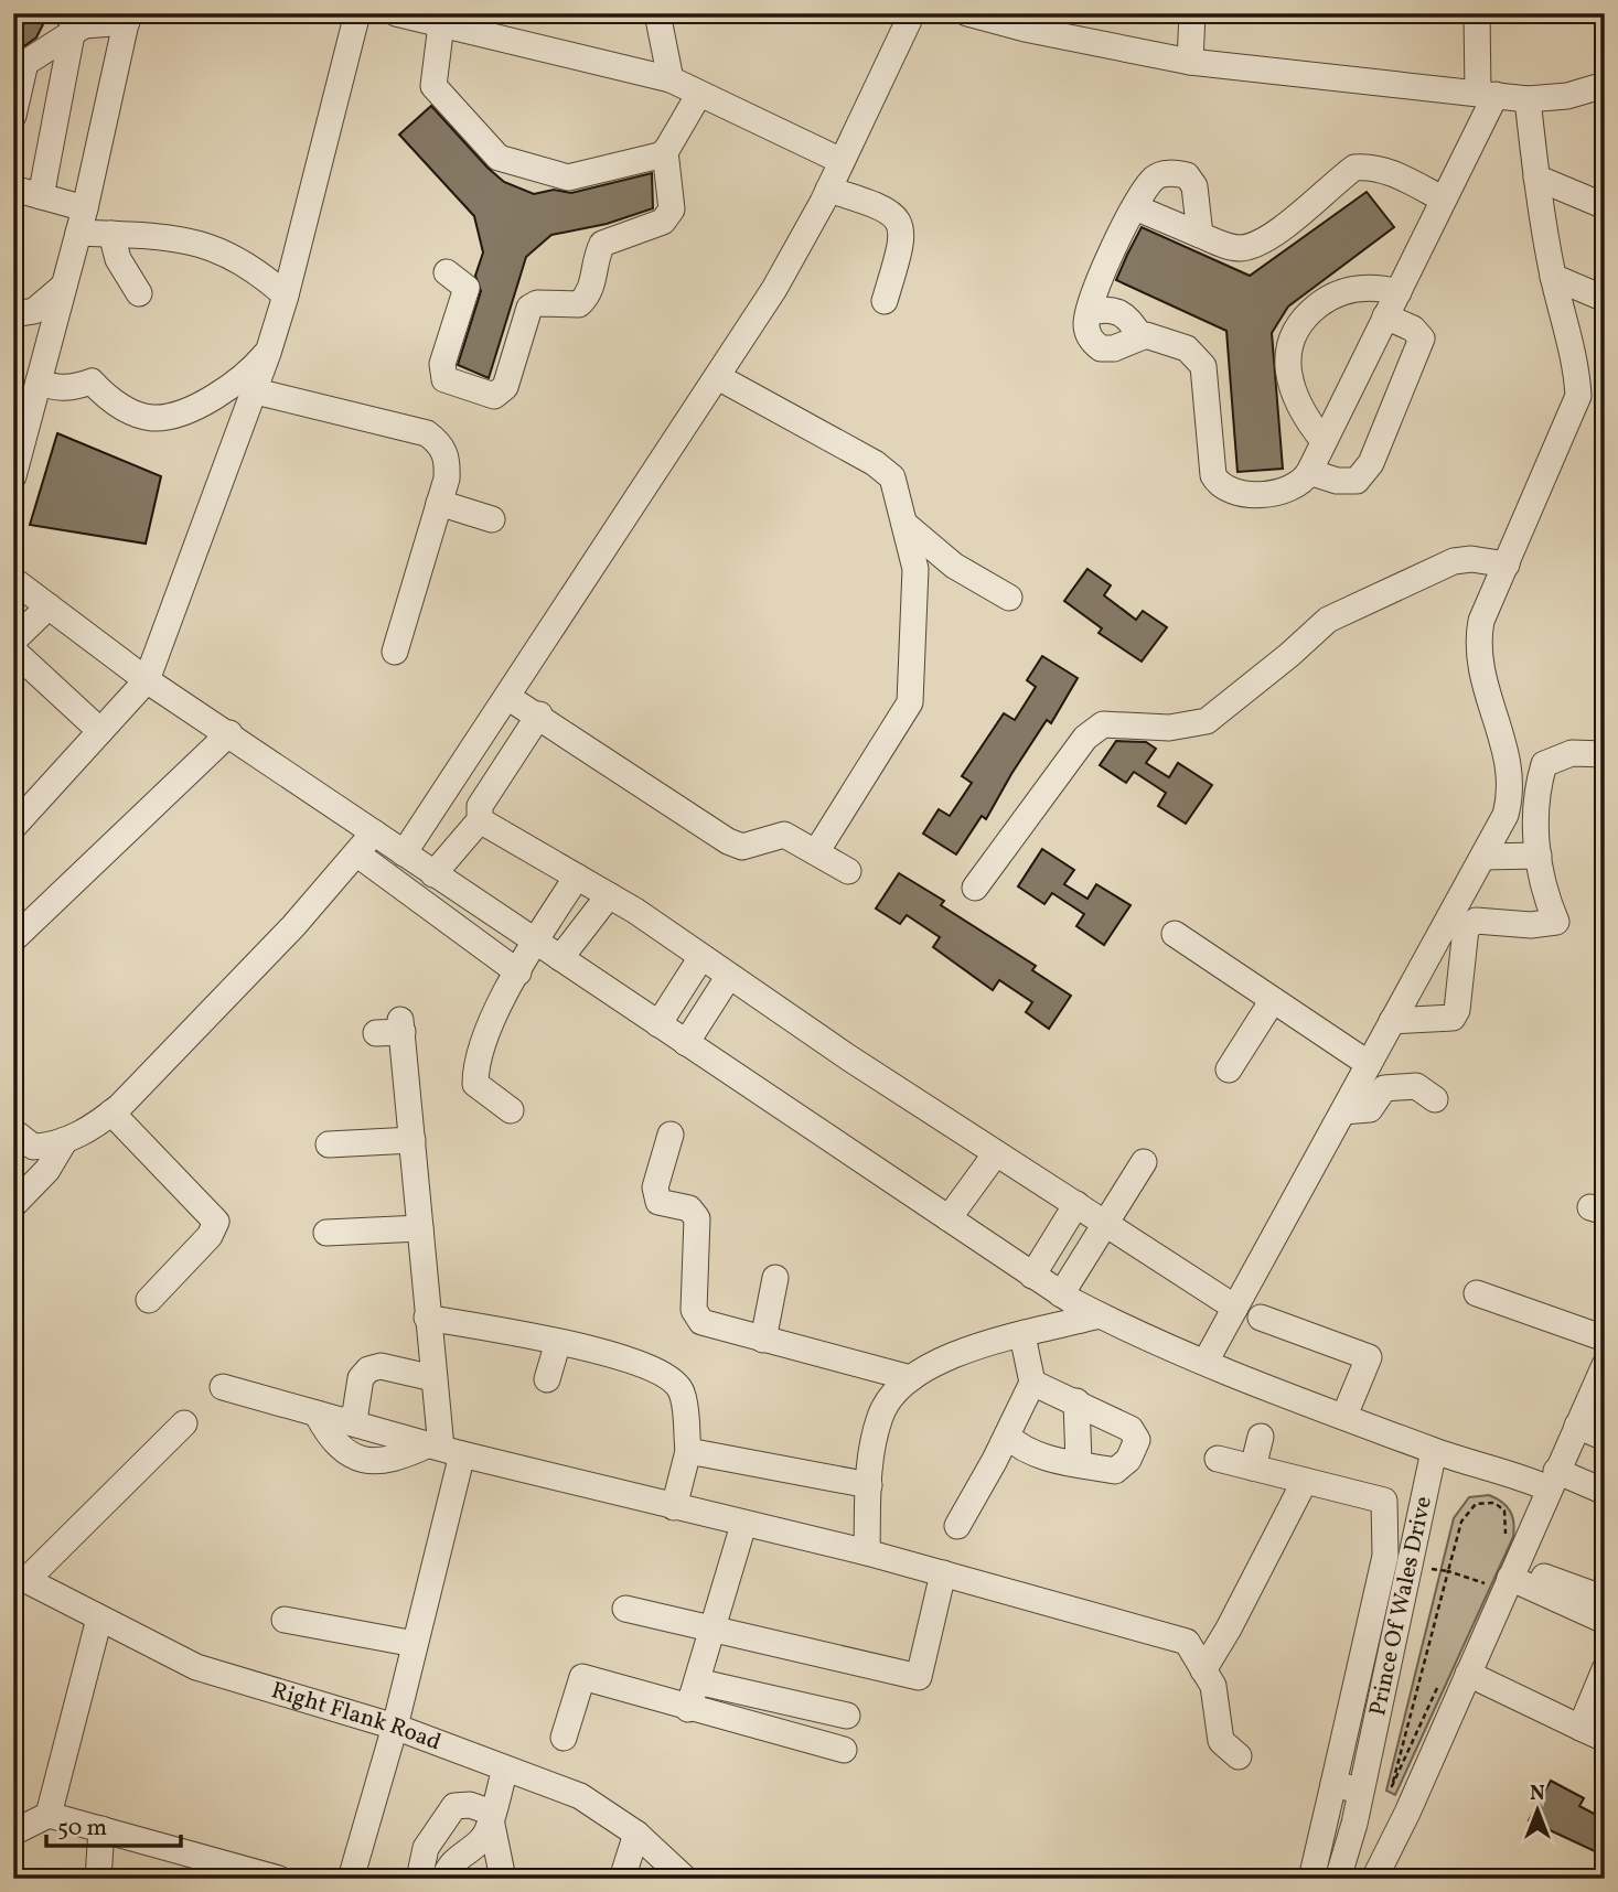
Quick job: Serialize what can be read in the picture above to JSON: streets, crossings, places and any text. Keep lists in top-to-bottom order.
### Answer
{
  "streets": {
    "street": ["Prince Of Wales Drive", "Right Flank Road"]
  },
  "scale_bar": "50 m",
  "north": "top"
}
